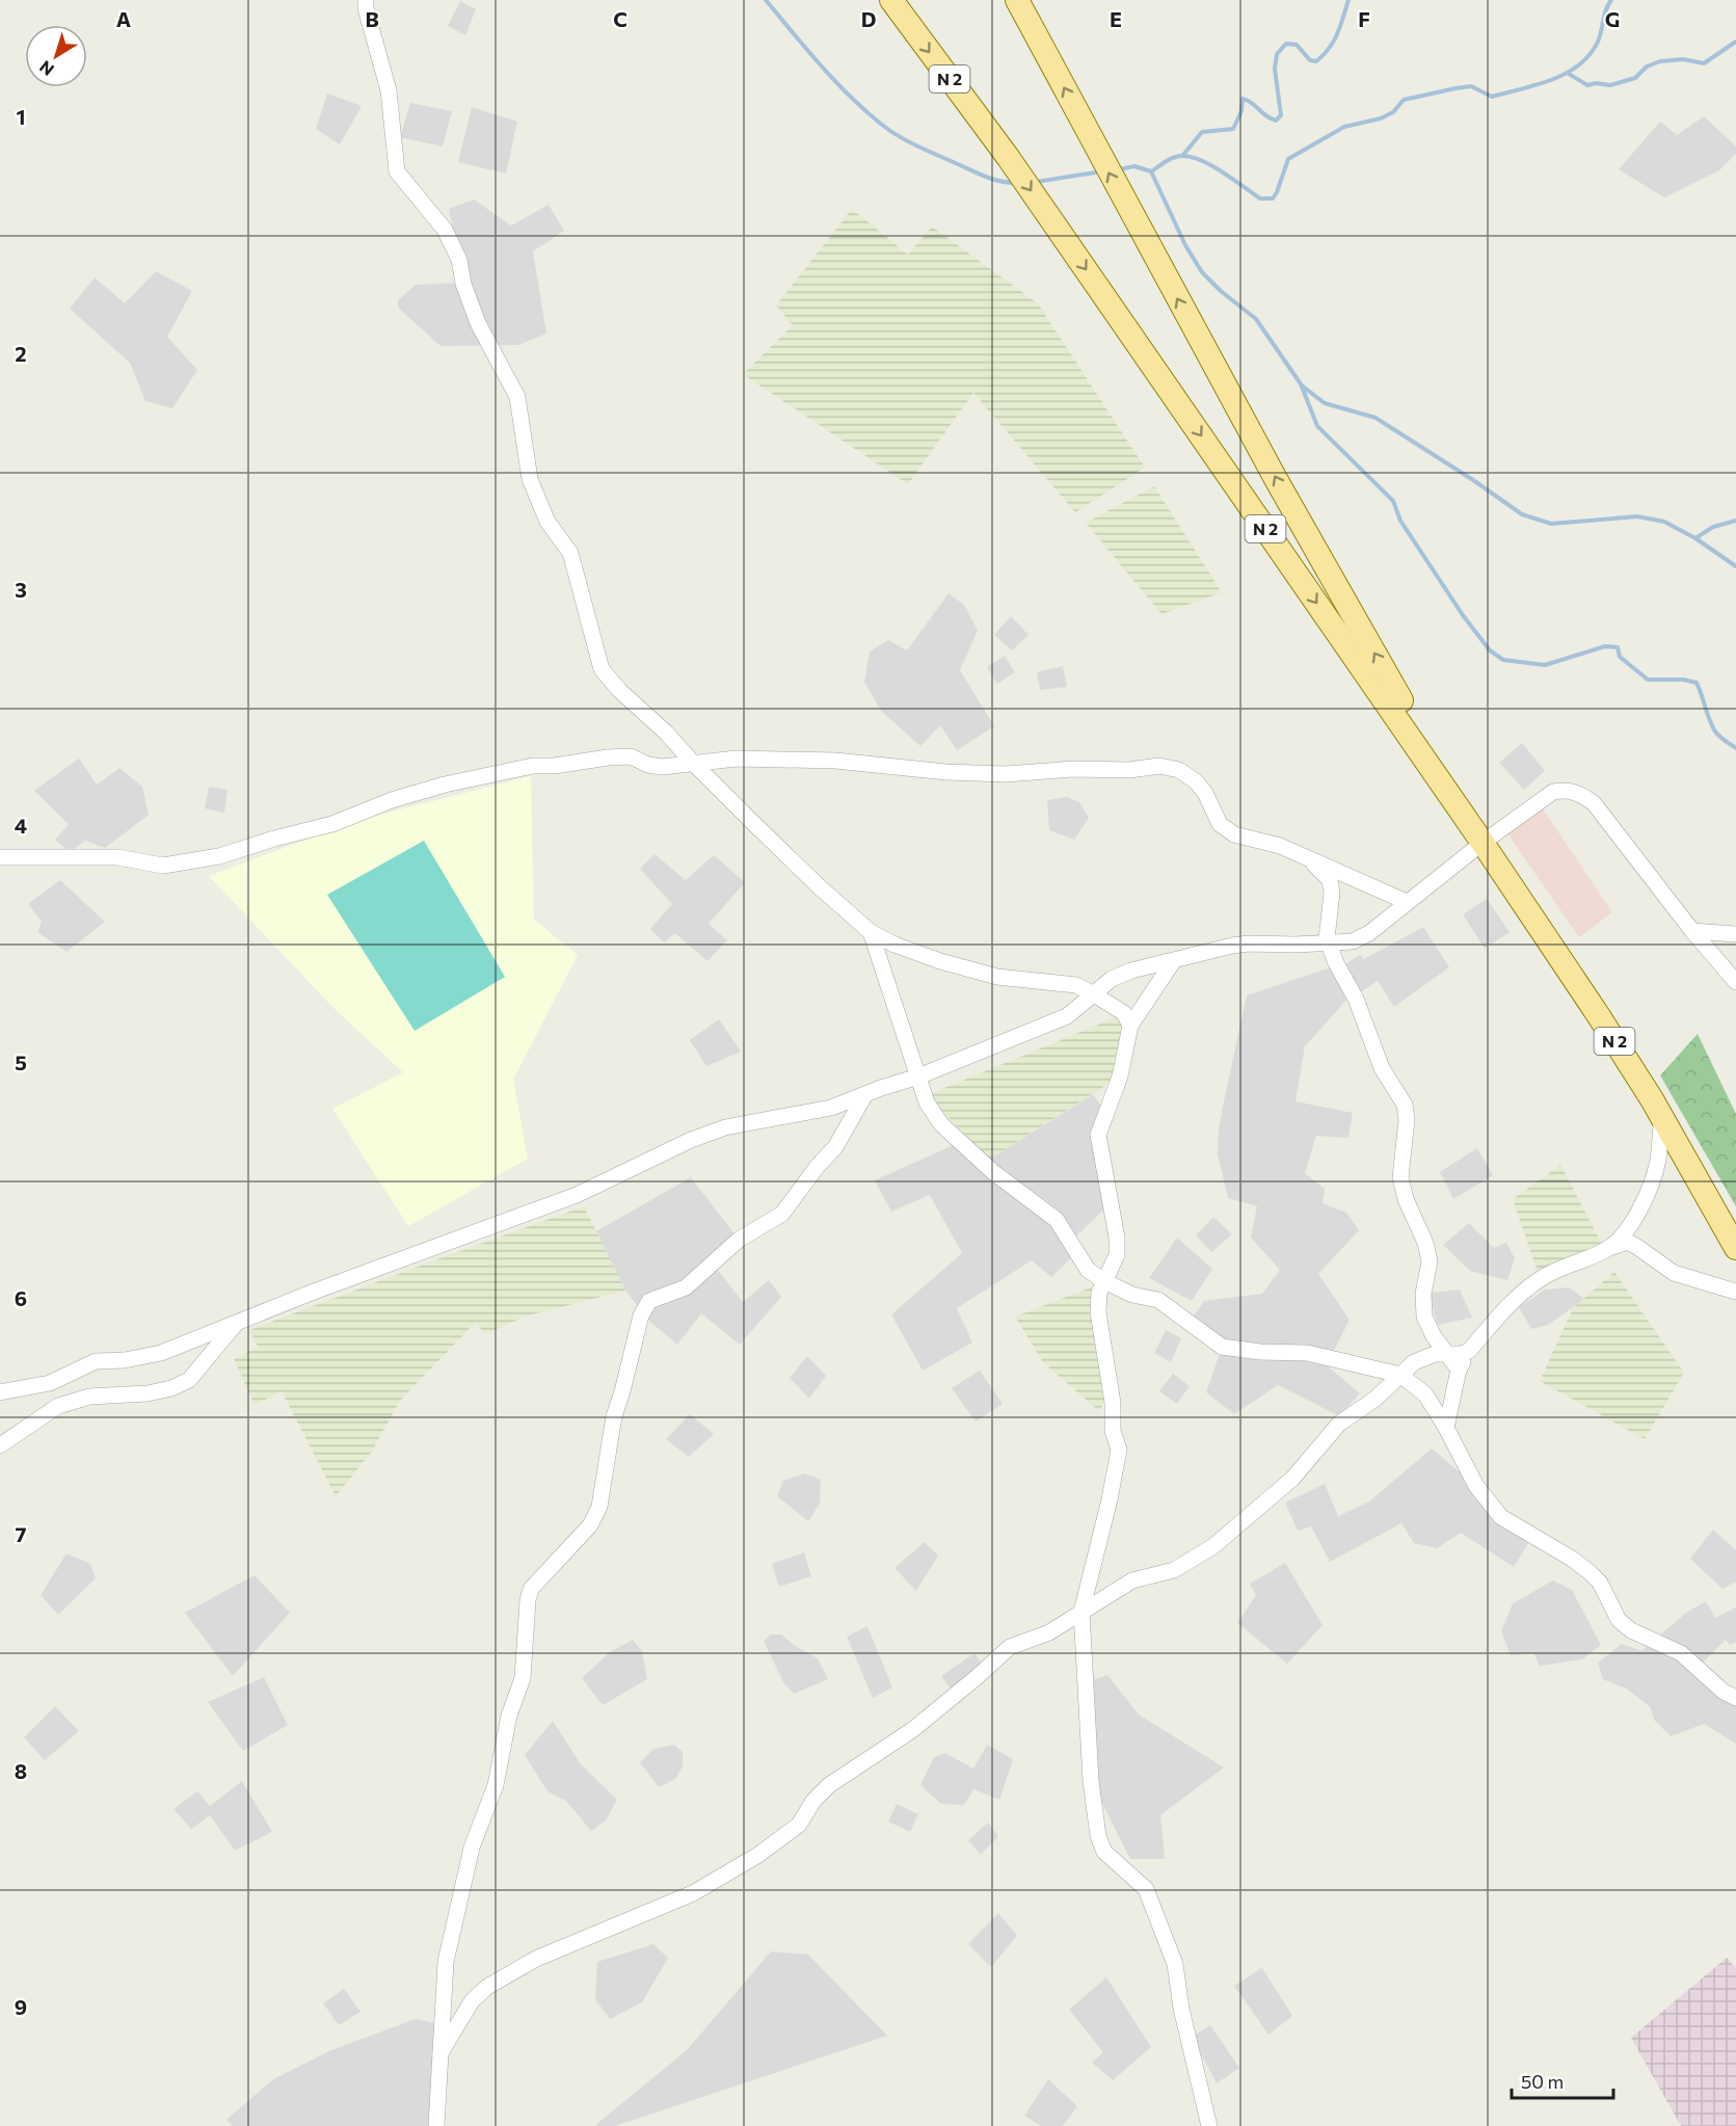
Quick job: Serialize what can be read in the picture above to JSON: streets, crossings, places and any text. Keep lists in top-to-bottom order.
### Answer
{
  "streets": {
    "main road": ["N 2"]
  },
  "scale_bar": "50 m",
  "north": "bottom left",
  "grid": {
    "columns": [
      "A",
      "B",
      "C",
      "D",
      "E",
      "F",
      "G"
    ],
    "rows": [
      "1",
      "2",
      "3",
      "4",
      "5",
      "6",
      "7",
      "8",
      "9"
    ]
  }
}
